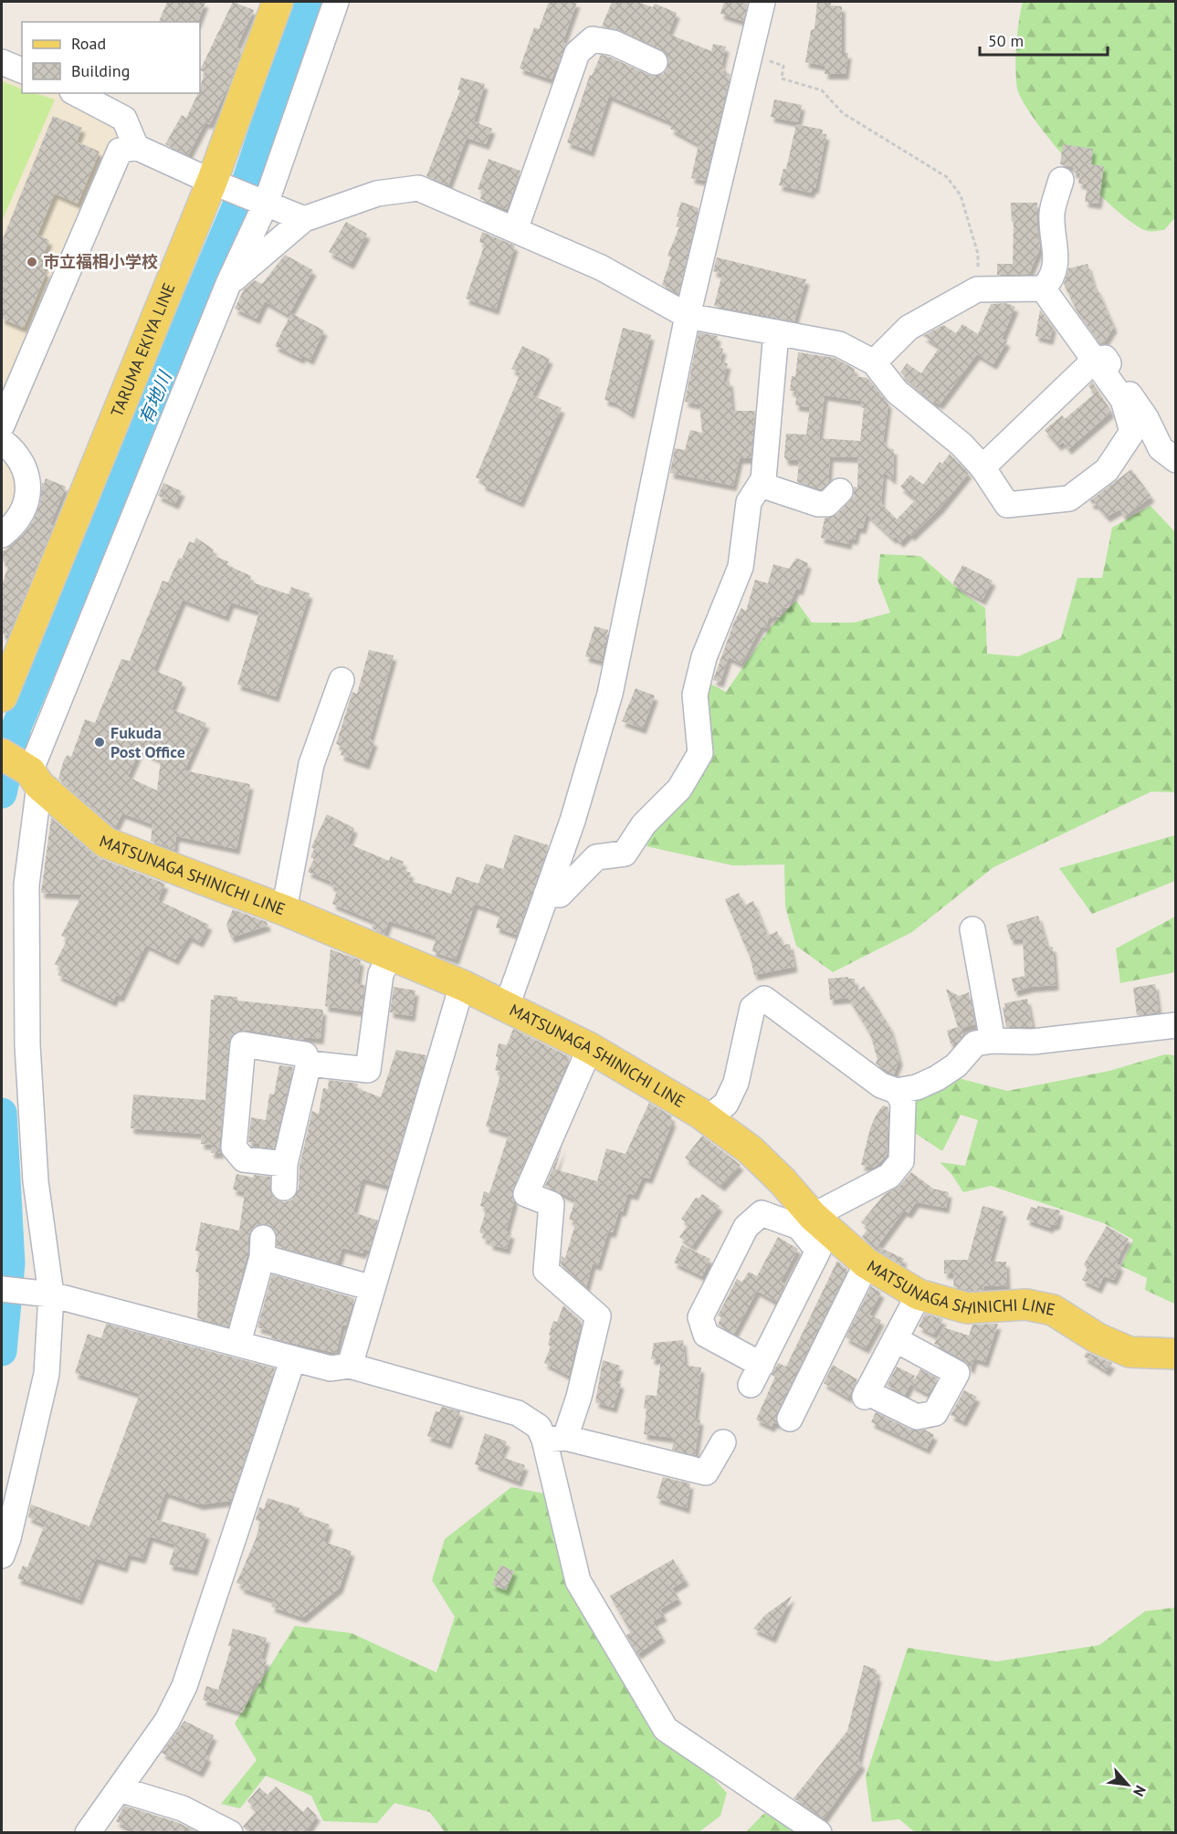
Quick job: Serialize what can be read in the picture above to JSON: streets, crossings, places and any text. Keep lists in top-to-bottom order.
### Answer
{
  "streets": {
    "main road": ["TARUMA EKIYA LINE", "MATSUNAGA SHINICHI LINE"]
  },
  "water": ["有地川"],
  "places": ["市立福相小学校", "Fukuda Post Office"],
  "legend": ["Road", "Building"],
  "scale_bar": "50 m",
  "north": "bottom right"
}
